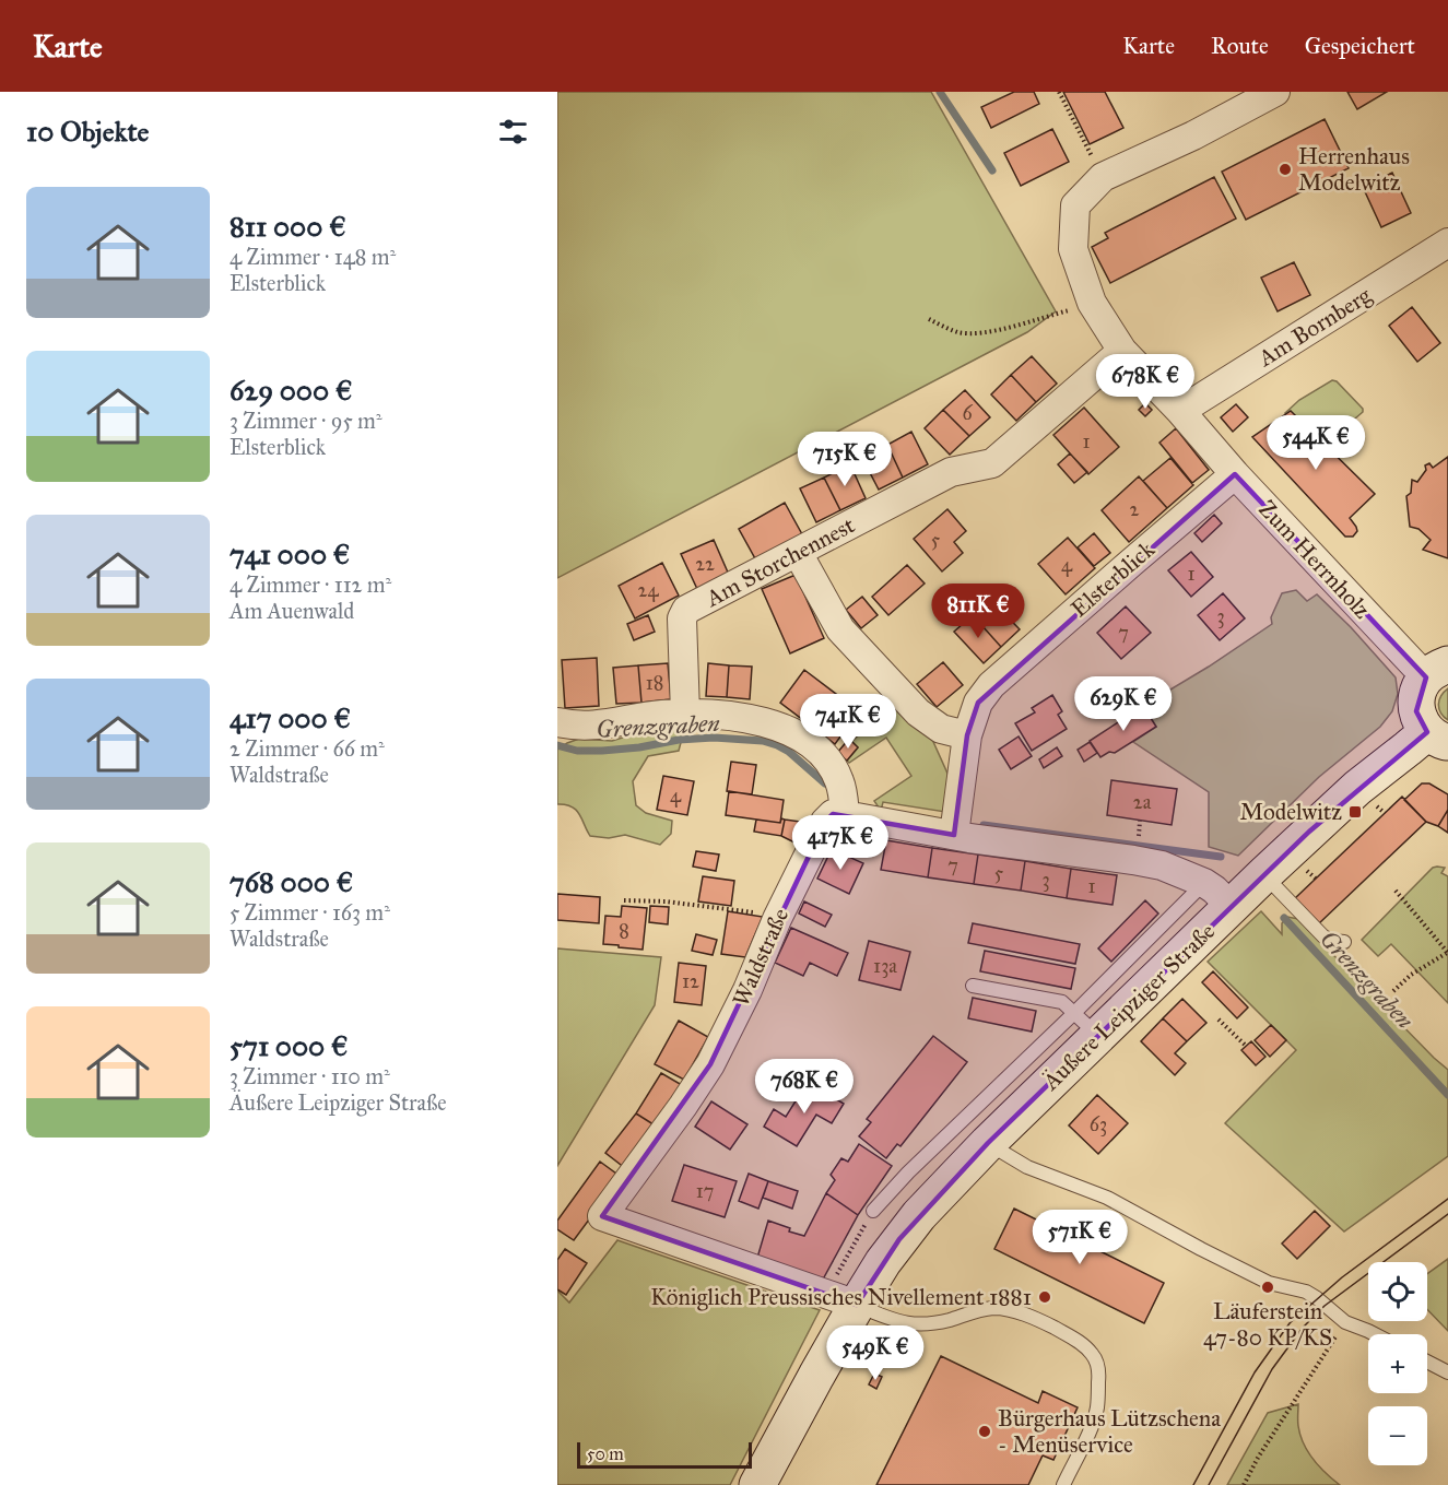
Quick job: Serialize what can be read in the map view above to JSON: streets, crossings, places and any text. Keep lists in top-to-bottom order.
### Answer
{
  "streets": {
    "street": [
      "Am Bornberg",
      "Zum Herrnholz",
      "Am Storchennest",
      "Elsterblick",
      "Waldstraße",
      "Äußere Leipziger Straße"
    ]
  },
  "crossings": [
    ["Am Bornberg", "Zum Herrnholz"],
    ["Zum Herrnholz", "Am Storchennest"],
    ["Zum Herrnholz", "Elsterblick"],
    ["Waldstraße", "Äußere Leipziger Straße"]
  ],
  "water": ["Grenzgraben"],
  "places": {
    "other": [
      "Herrenhaus Modelwitz",
      "Läuferstein 47-80 KP/KS",
      "Königlich Preussisches Nivellement 1881",
      "Bürgerhaus Lützschena - Menüservice"
    ],
    "transit": ["Modelwitz"]
  },
  "house_numbers": [
    "6",
    "1",
    "2",
    "5",
    "22",
    "4",
    "1",
    "24",
    "3",
    "7",
    "18",
    "4",
    "2a",
    "7",
    "5",
    "3",
    "1",
    "8",
    "13a",
    "12",
    "63",
    "17"
  ],
  "scale_bar": "50 m",
  "page": {
    "header": "Karte",
    "nav": ["Karte", "Route", "Gespeichert"],
    "heading": "10 Objekte",
    "list": [
      {
        "name": "811 000 €",
        "note": "4 Zimmer · 148 m² · Elsterblick"
      },
      {
        "name": "629 000 €",
        "note": "3 Zimmer · 95 m² · Elsterblick"
      },
      {
        "name": "741 000 €",
        "note": "4 Zimmer · 112 m² · Am Auenwald"
      },
      {
        "name": "417 000 €",
        "note": "2 Zimmer · 66 m² · Waldstraße"
      },
      {
        "name": "768 000 €",
        "note": "5 Zimmer · 163 m² · Waldstraße"
      },
      {
        "name": "571 000 €",
        "note": "3 Zimmer · 110 m² · Äußere Leipziger Straße"
      }
    ],
    "price": [
      "678K €",
      "544K €",
      "715K €",
      "811K €",
      "629K €",
      "741K €",
      "417K €",
      "768K €",
      "571K €",
      "549K €"
    ],
    "map_buttons": ["+", "−"],
    "scale": "50 m"
  }
}
